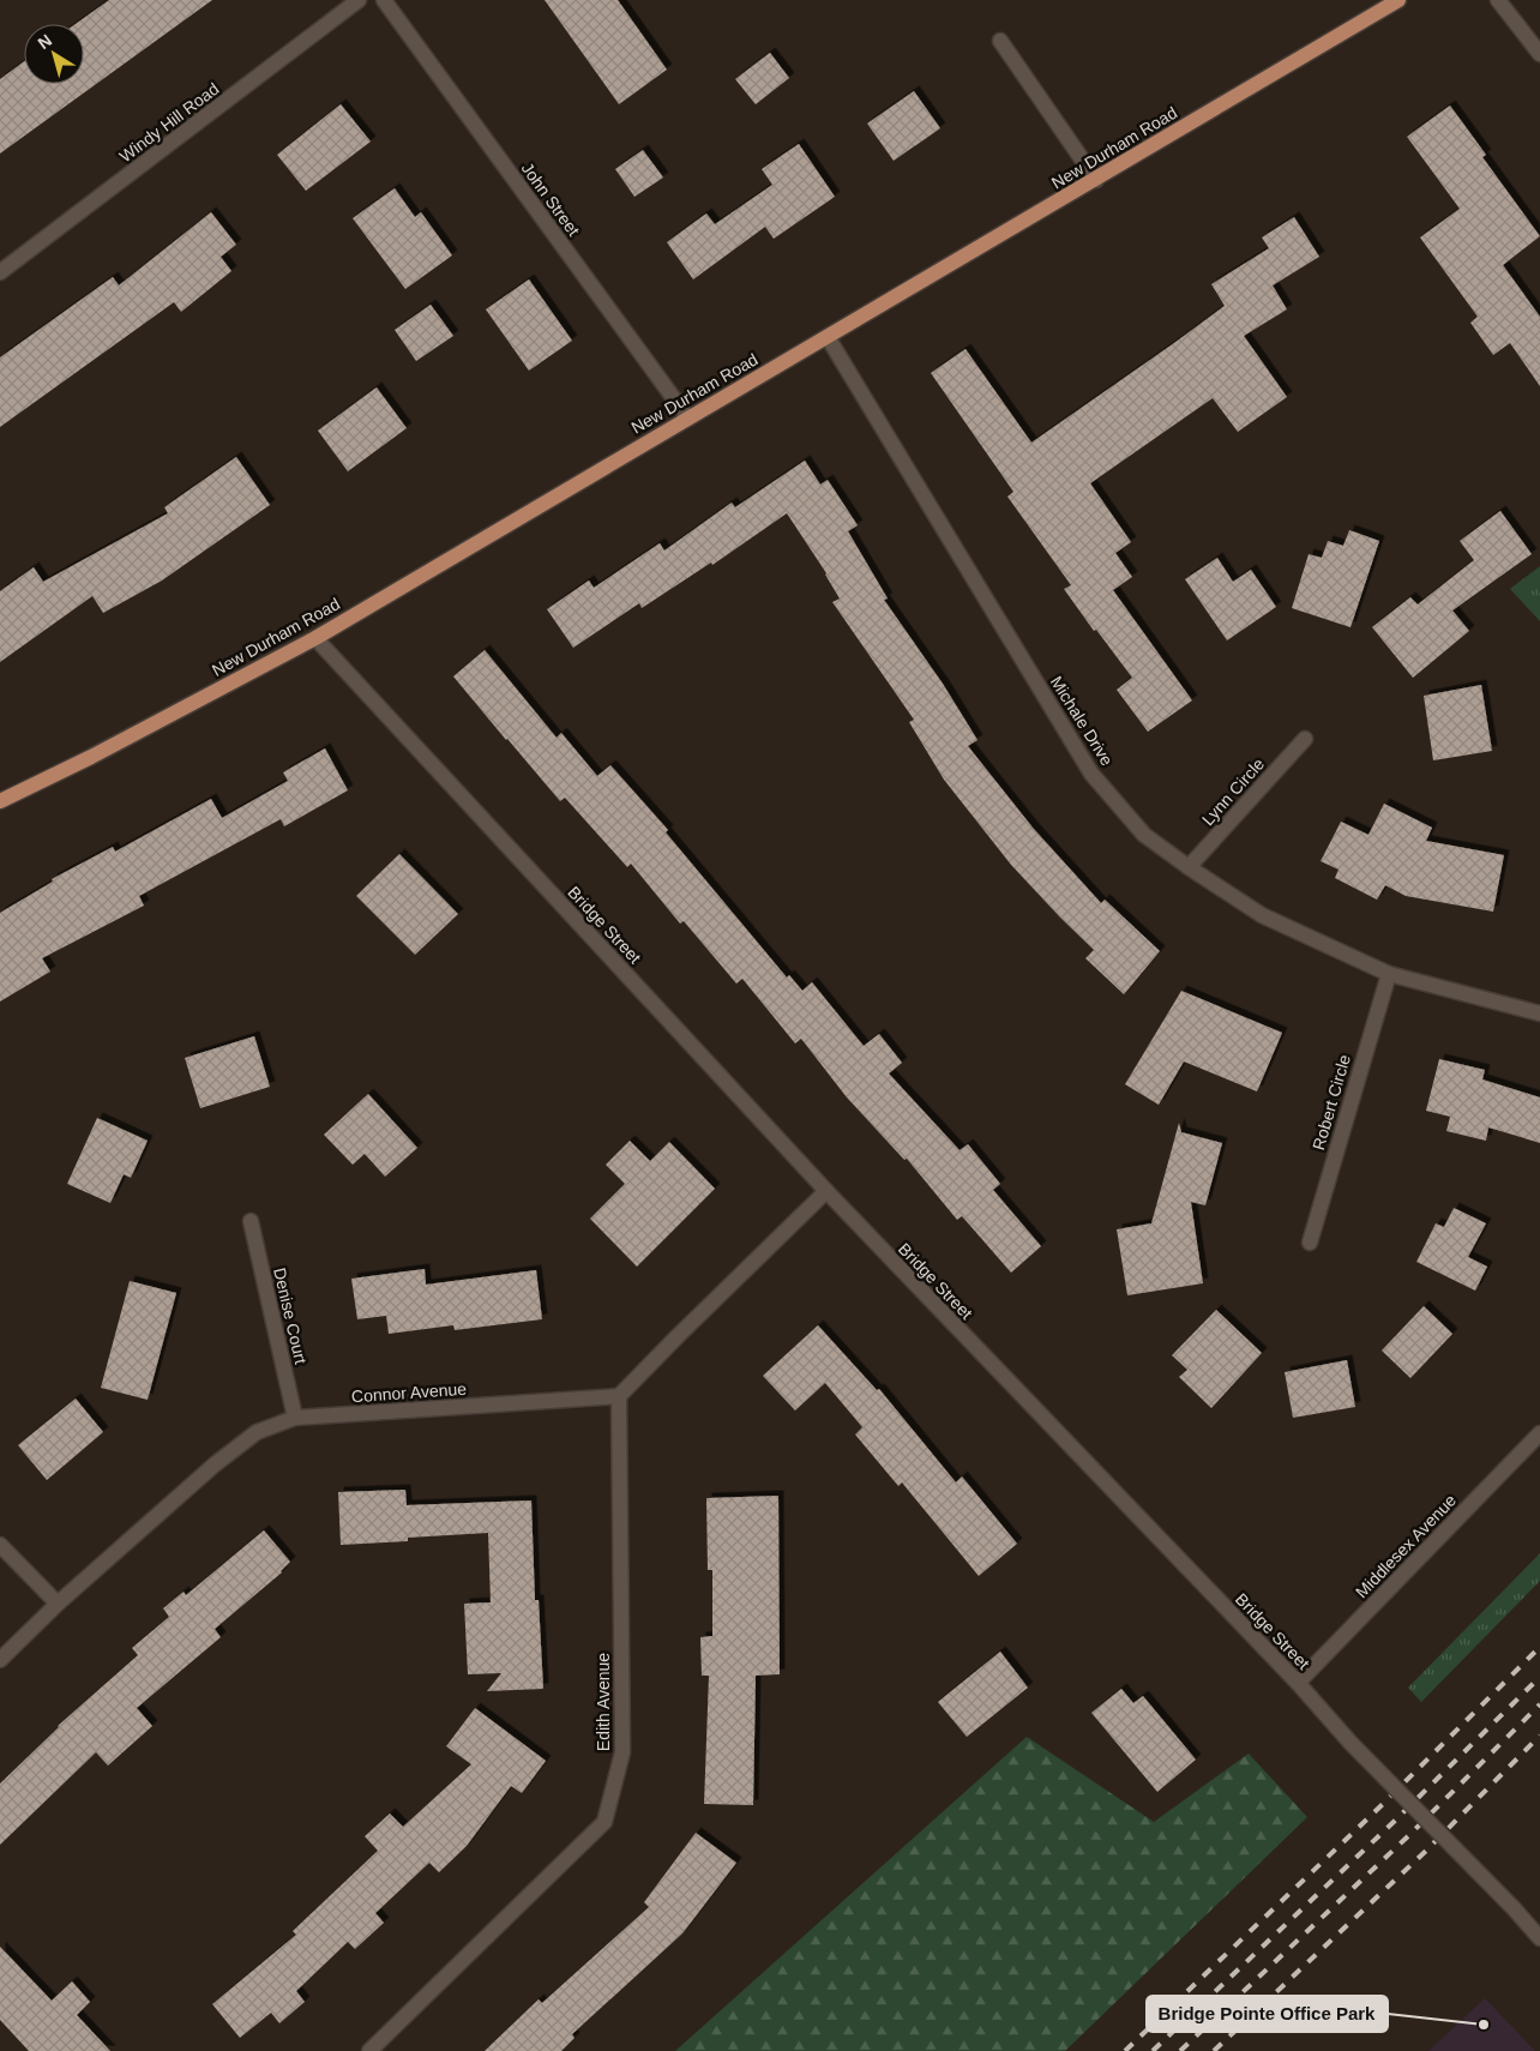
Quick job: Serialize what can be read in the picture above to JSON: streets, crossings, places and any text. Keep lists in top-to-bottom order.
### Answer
{
  "streets": {
    "main road": ["New Durham Road"],
    "street": [
      "Windy Hill Road",
      "John Street",
      "Michale Drive",
      "Lynn Circle",
      "Bridge Street",
      "Robert Circle",
      "Denise Court",
      "Connor Avenue",
      "Middlesex Avenue",
      "Edith Avenue"
    ]
  },
  "crossings": [
    ["New Durham Road", "John Street"],
    ["New Durham Road", "Michale Drive"],
    ["New Durham Road", "Bridge Street"],
    ["Michale Drive", "Lynn Circle"],
    ["Michale Drive", "Robert Circle"],
    ["Bridge Street", "Middlesex Avenue"],
    ["Denise Court", "Connor Avenue"],
    ["Connor Avenue", "Edith Avenue"]
  ],
  "places": ["Bridge Pointe Office Park"],
  "north": "top left"
}
